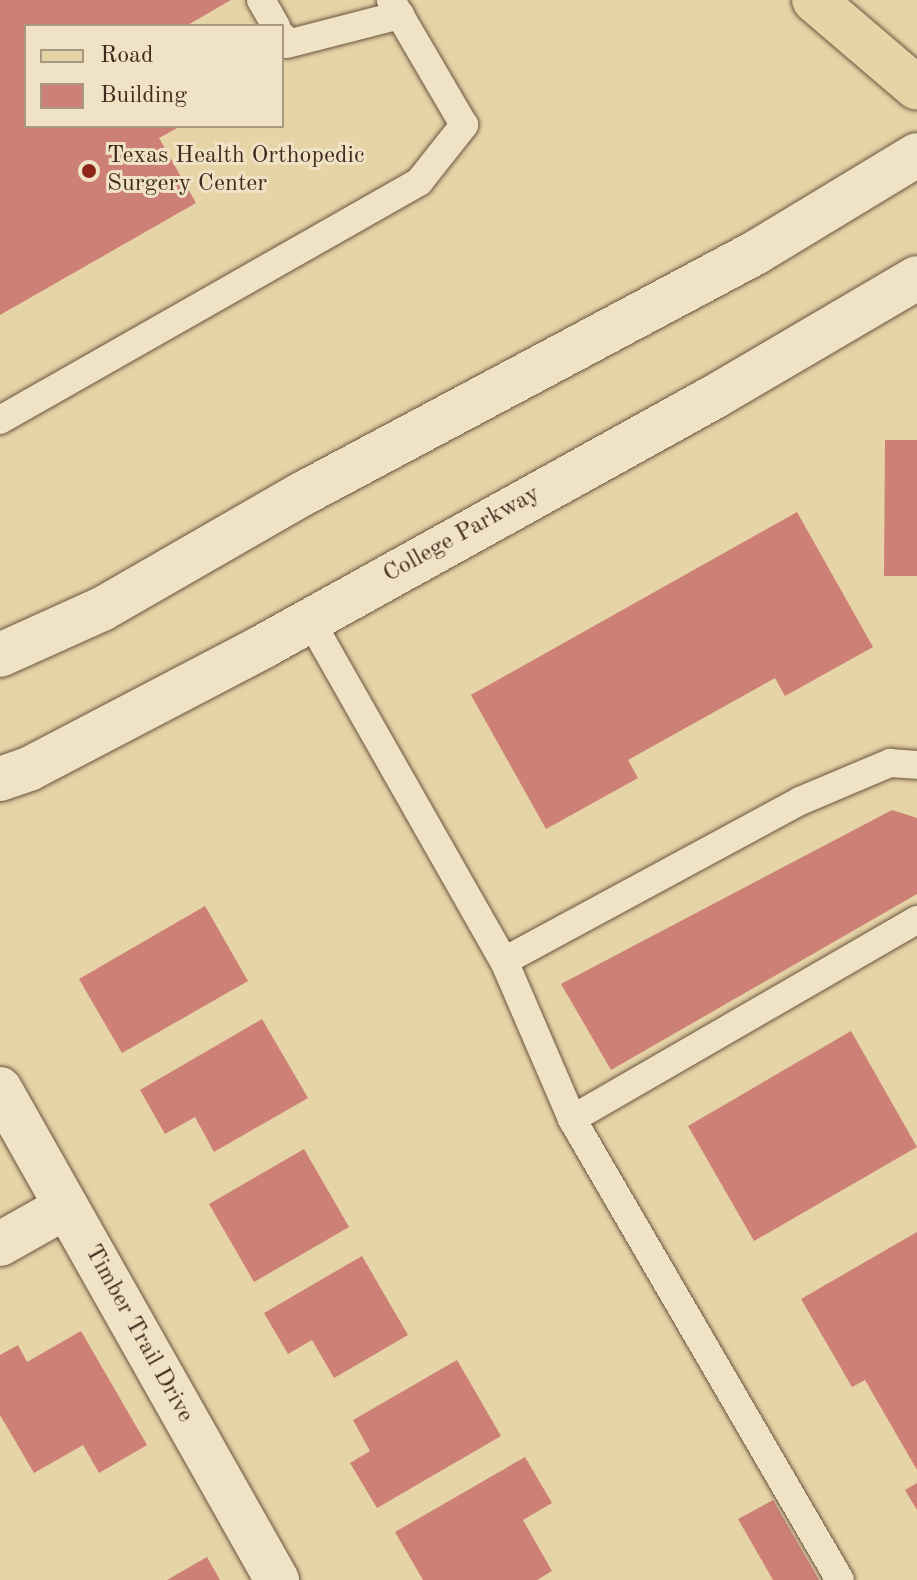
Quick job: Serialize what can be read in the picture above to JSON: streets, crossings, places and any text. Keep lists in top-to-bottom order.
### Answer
{
  "streets": {
    "main road": ["College Parkway", "Timber Trail Drive"]
  },
  "places": ["Texas Health Orthopedic Surgery Center"],
  "legend": ["Road", "Building"]
}
